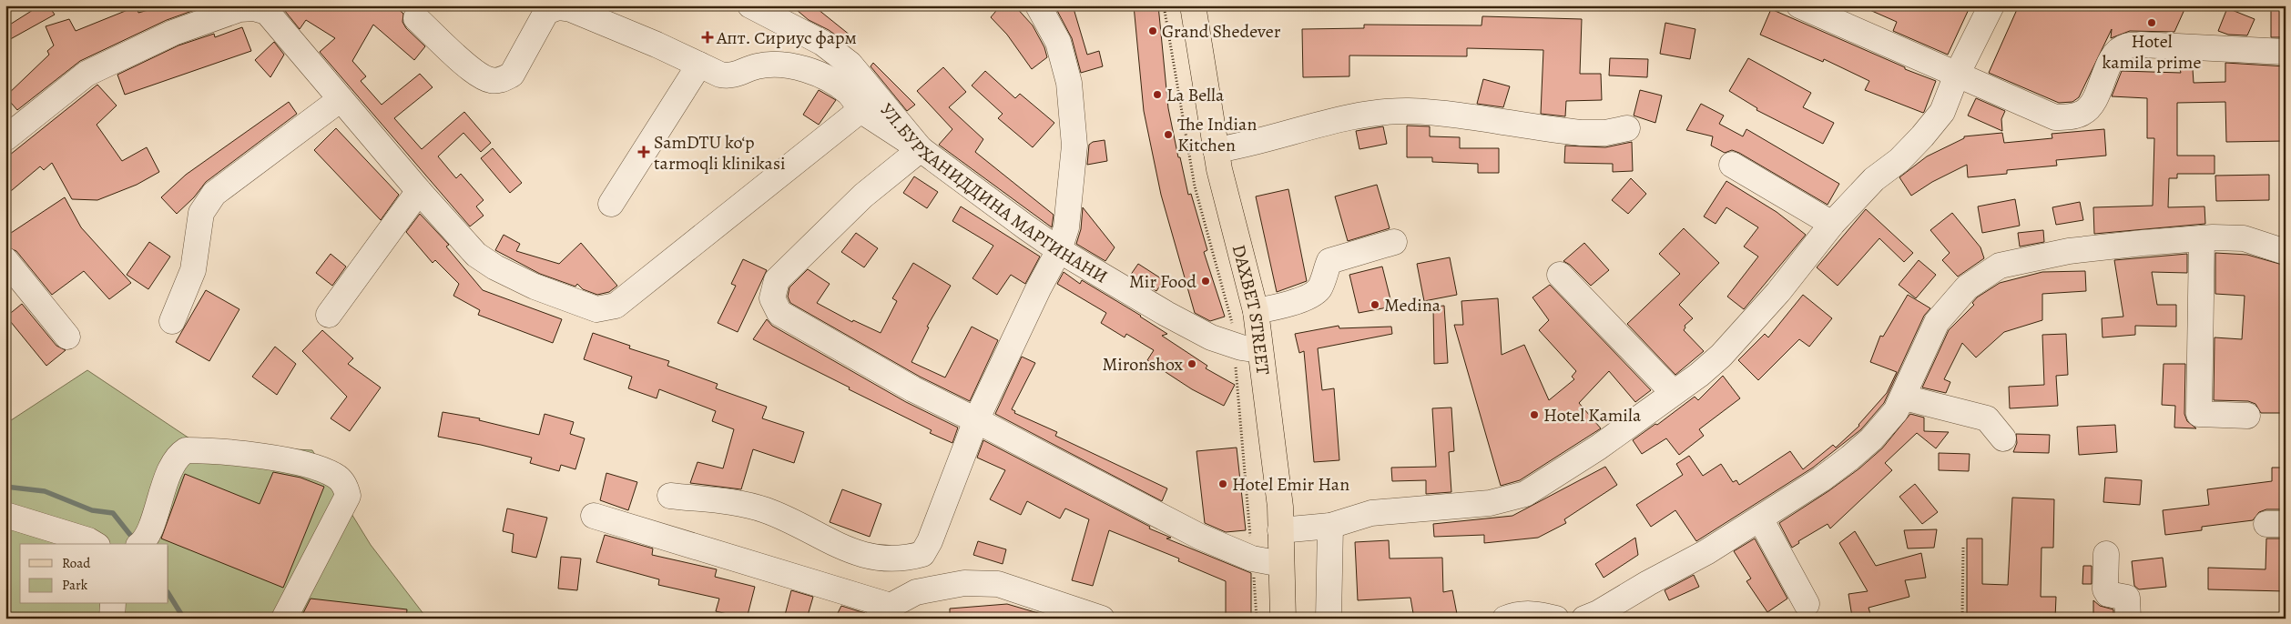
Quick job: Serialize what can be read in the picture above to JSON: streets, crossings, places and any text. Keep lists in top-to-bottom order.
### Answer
{
  "streets": {
    "main road": ["DAXBET STREET"],
    "street": ["УЛ.БУРХАНИДДИНА МАРГИНАНИ"]
  },
  "crossings": [
    ["УЛ.БУРХАНИДДИНА МАРГИНАНИ", "DAXBET STREET"]
  ],
  "places": {
    "other": [
      "Hotel kamila prime",
      "Grand Shedever",
      "La Bella",
      "The Indian Kitchen",
      "Mir Food",
      "Medina",
      "Mironshox",
      "Hotel Kamila",
      "Hotel Emir Han"
    ],
    "health": ["Апт. Сириус фарм", "SamDTU ko‘p tarmoqli klinikasi"]
  },
  "legend": ["Road", "Park"]
}
